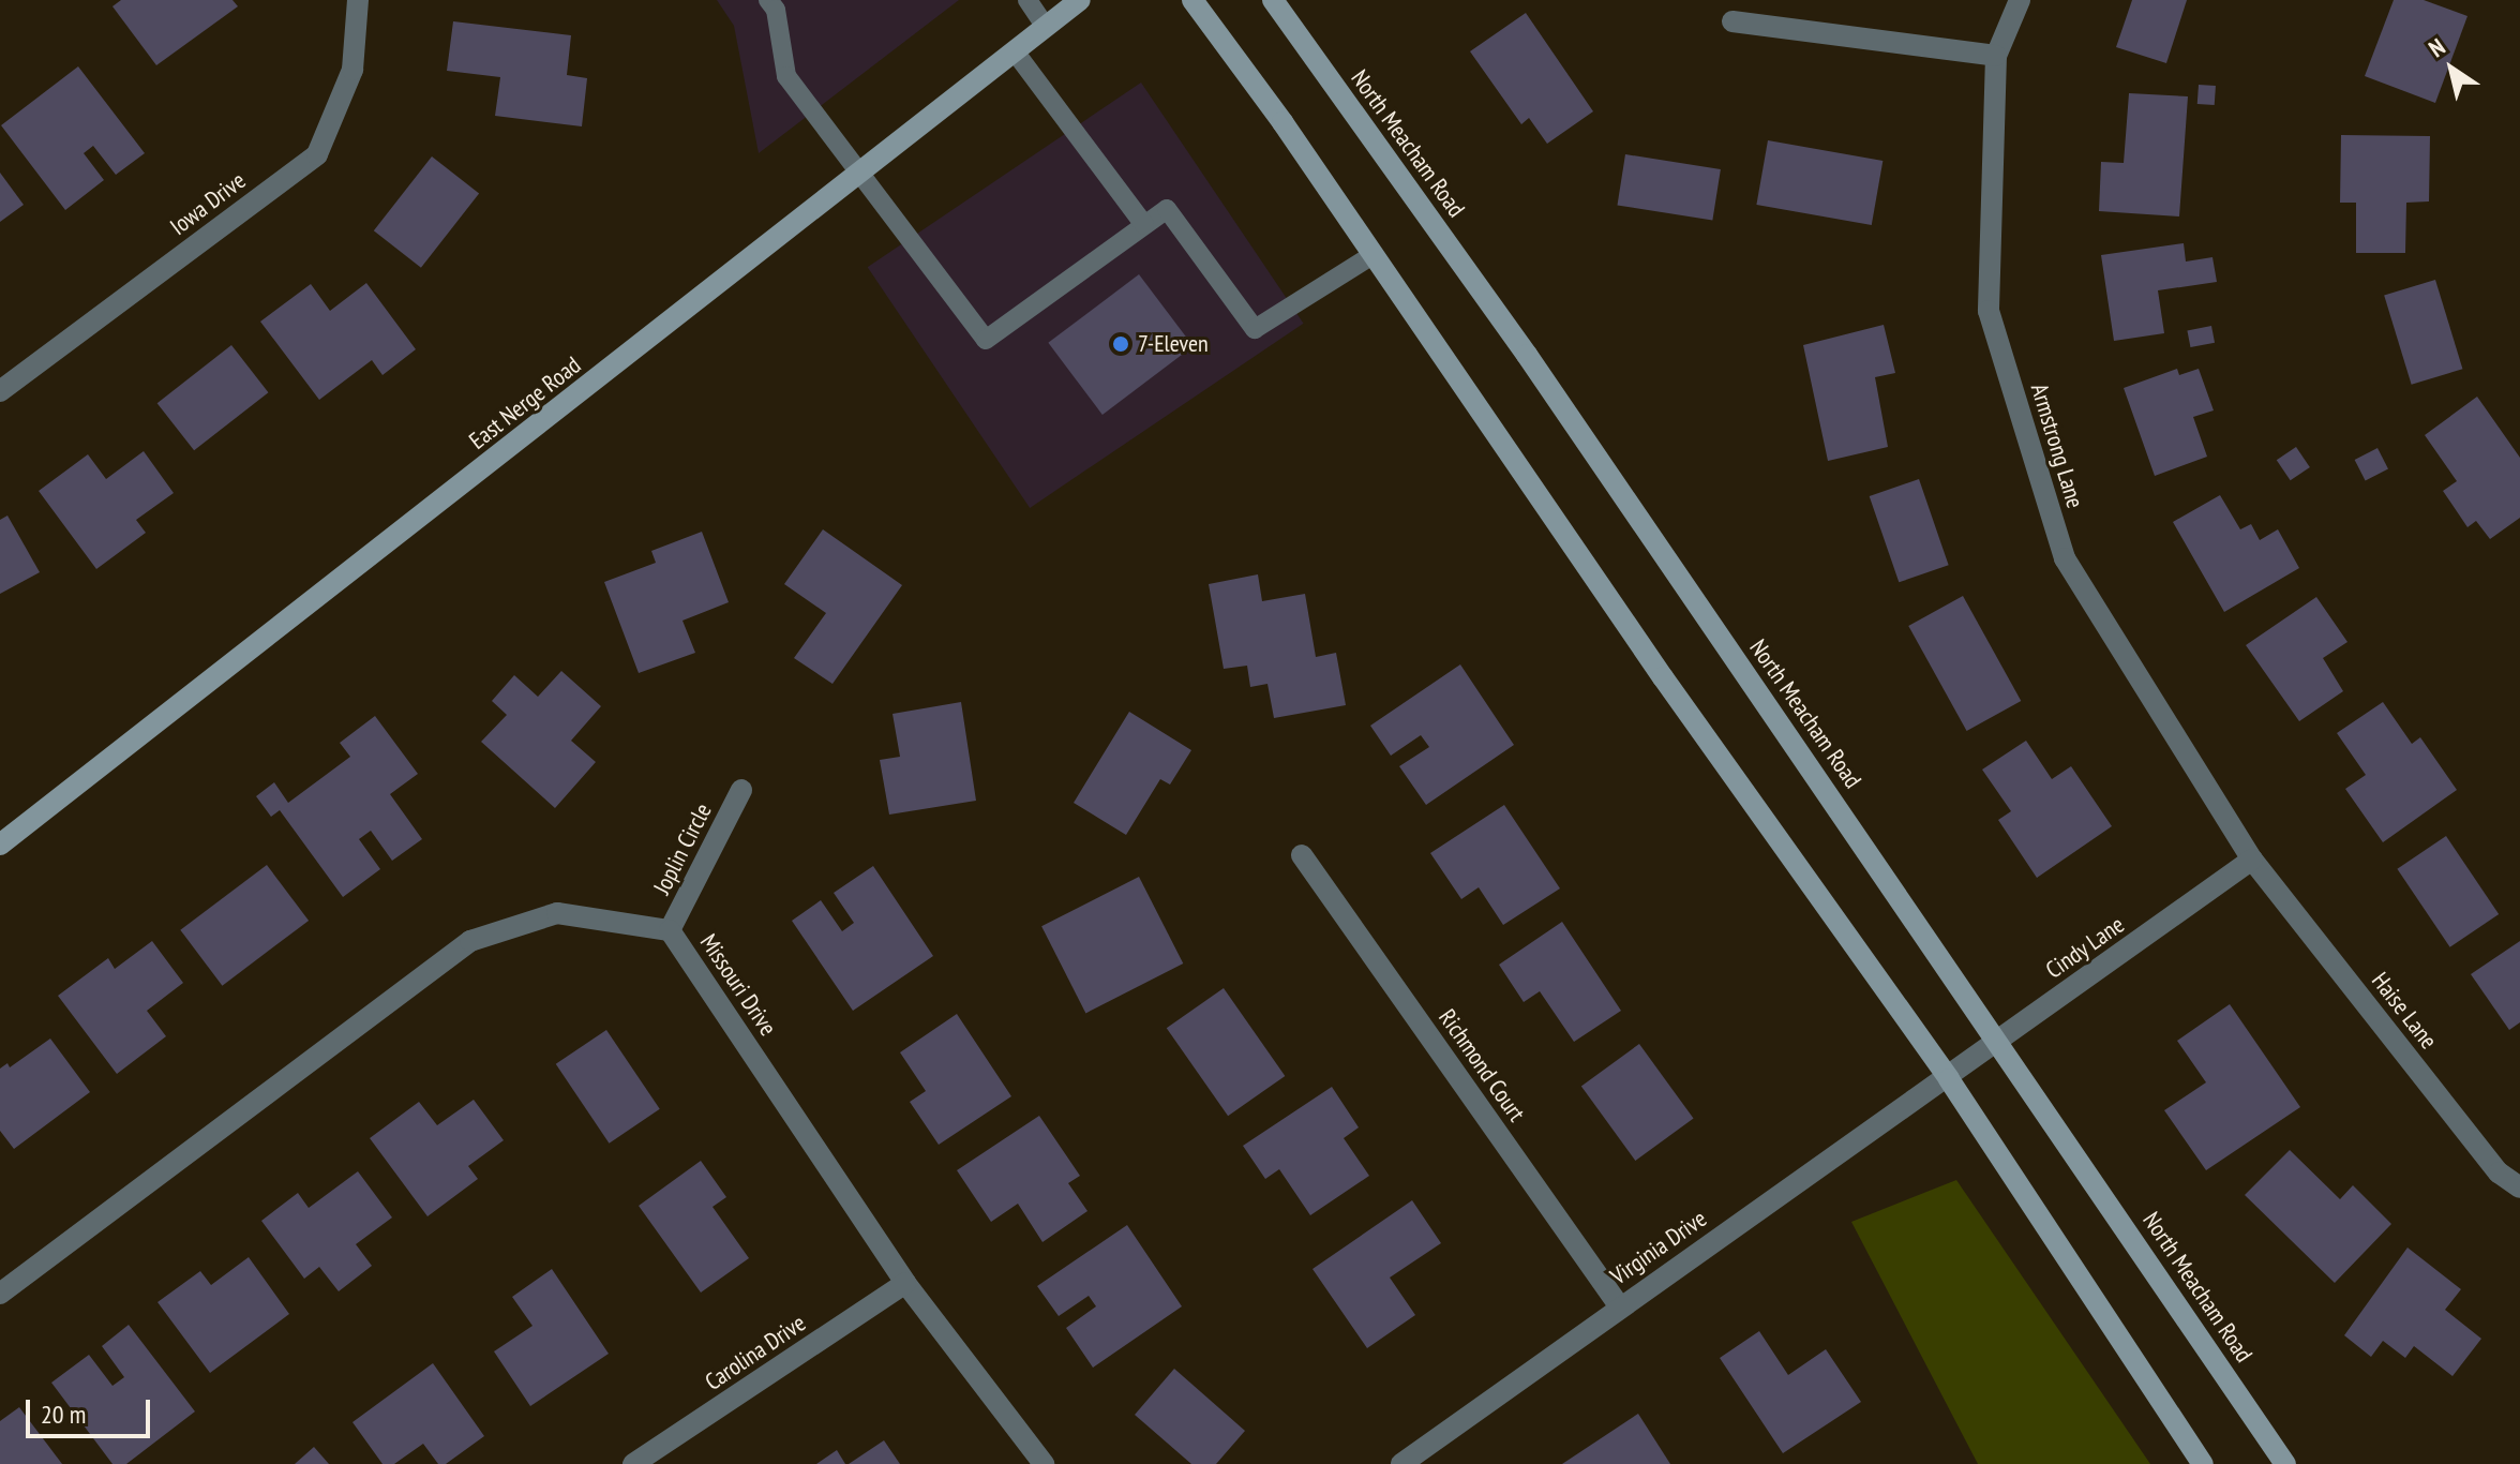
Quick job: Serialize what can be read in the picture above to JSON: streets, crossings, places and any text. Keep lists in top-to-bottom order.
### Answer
{
  "streets": {
    "main road": ["North Meacham Road", "East Nerge Road"],
    "street": [
      "Iowa Drive",
      "Armstrong Lane",
      "Joplin Circle",
      "Cindy Lane",
      "Missouri Drive",
      "Haise Lane",
      "Richmond Court",
      "Virginia Drive",
      "Carolina Drive"
    ]
  },
  "crossings": [
    ["North Meacham Road", "Cindy Lane"],
    ["Armstrong Lane", "Cindy Lane"],
    ["Armstrong Lane", "Haise Lane"],
    ["Joplin Circle", "Missouri Drive"],
    ["Cindy Lane", "Haise Lane"],
    ["Cindy Lane", "Virginia Drive"],
    ["Missouri Drive", "Carolina Drive"],
    ["Richmond Court", "Virginia Drive"]
  ],
  "places": ["7-Eleven"],
  "scale_bar": "20 m",
  "north": "top left"
}
